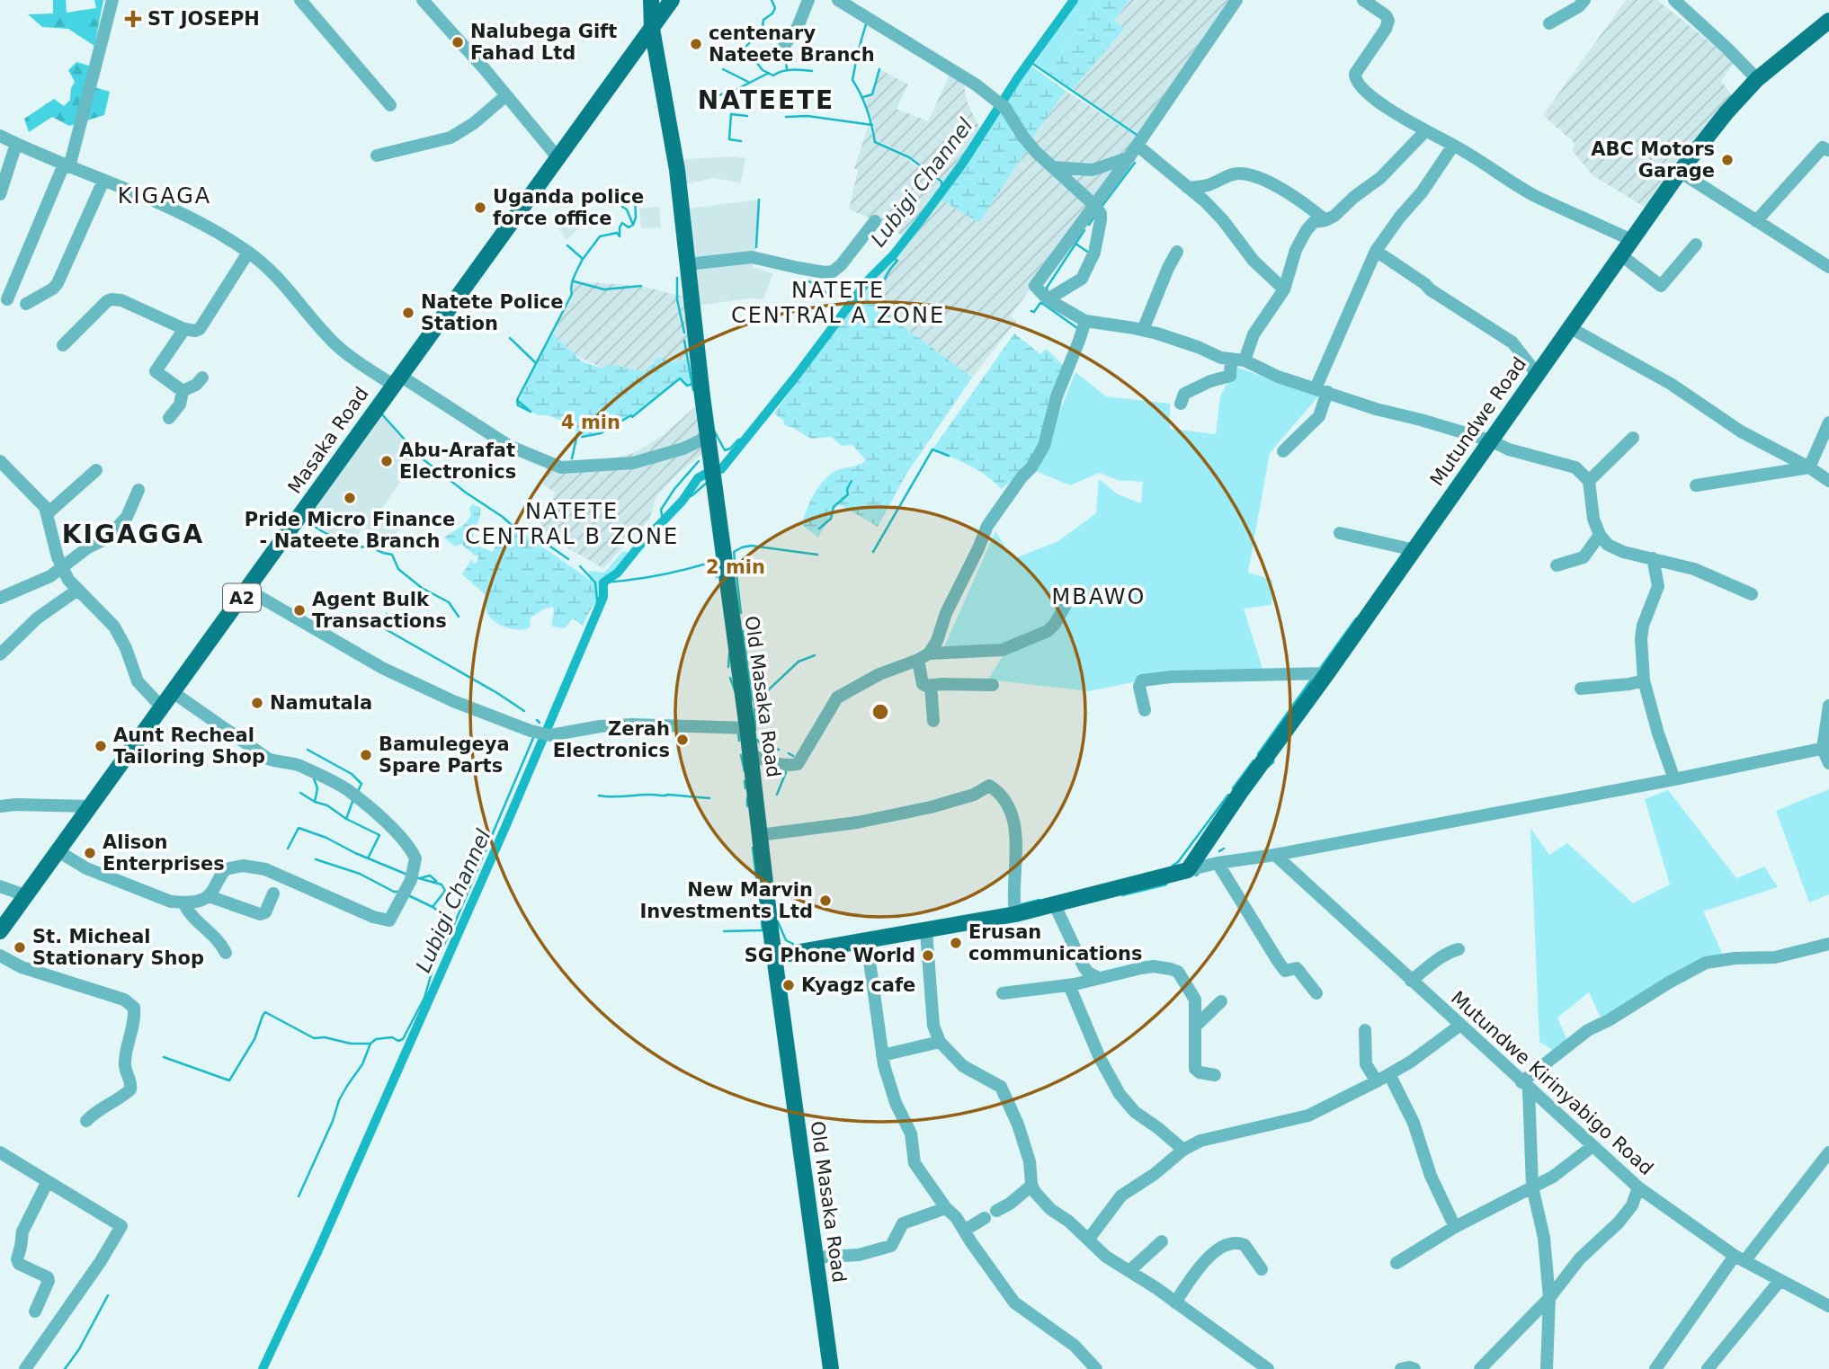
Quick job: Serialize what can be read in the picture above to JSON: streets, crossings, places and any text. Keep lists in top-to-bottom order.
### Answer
{
  "streets": {
    "main road": [
      "Mutundwe Road",
      "Masaka Road",
      "A2",
      "Old Masaka Road"
    ],
    "street": ["Mutundwe Kirinyabigo Road"]
  },
  "crossings": [
    ["Masaka Road", "A2"],
    ["A2", "Old Masaka Road"]
  ],
  "districts": [
    "NATEETE",
    "KIGAGA",
    "NATETE CENTRAL A ZONE",
    "NATETE CENTRAL B ZONE",
    "KIGAGGA",
    "MBAWO"
  ],
  "water": ["Lubigi Channel"],
  "places": {
    "health": ["ST JOSEPH"],
    "other": [
      "Nalubega Gift Fahad Ltd",
      "centenary Nateete Branch",
      "ABC Motors Garage",
      "Uganda police force office",
      "Natete Police Station",
      "Abu-Arafat Electronics",
      "Pride Micro Finance - Nateete Branch",
      "Agent Bulk Transactions",
      "Namutala",
      "Zerah Electronics",
      "Aunt Recheal Tailoring Shop",
      "Bamulegeya Spare Parts",
      "Alison Enterprises",
      "New Marvin Investments Ltd",
      "Erusan communications",
      "St. Micheal Stationary Shop",
      "SG Phone World",
      "Kyagz cafe"
    ]
  },
  "rings": ["4 min", "2 min"]
}
